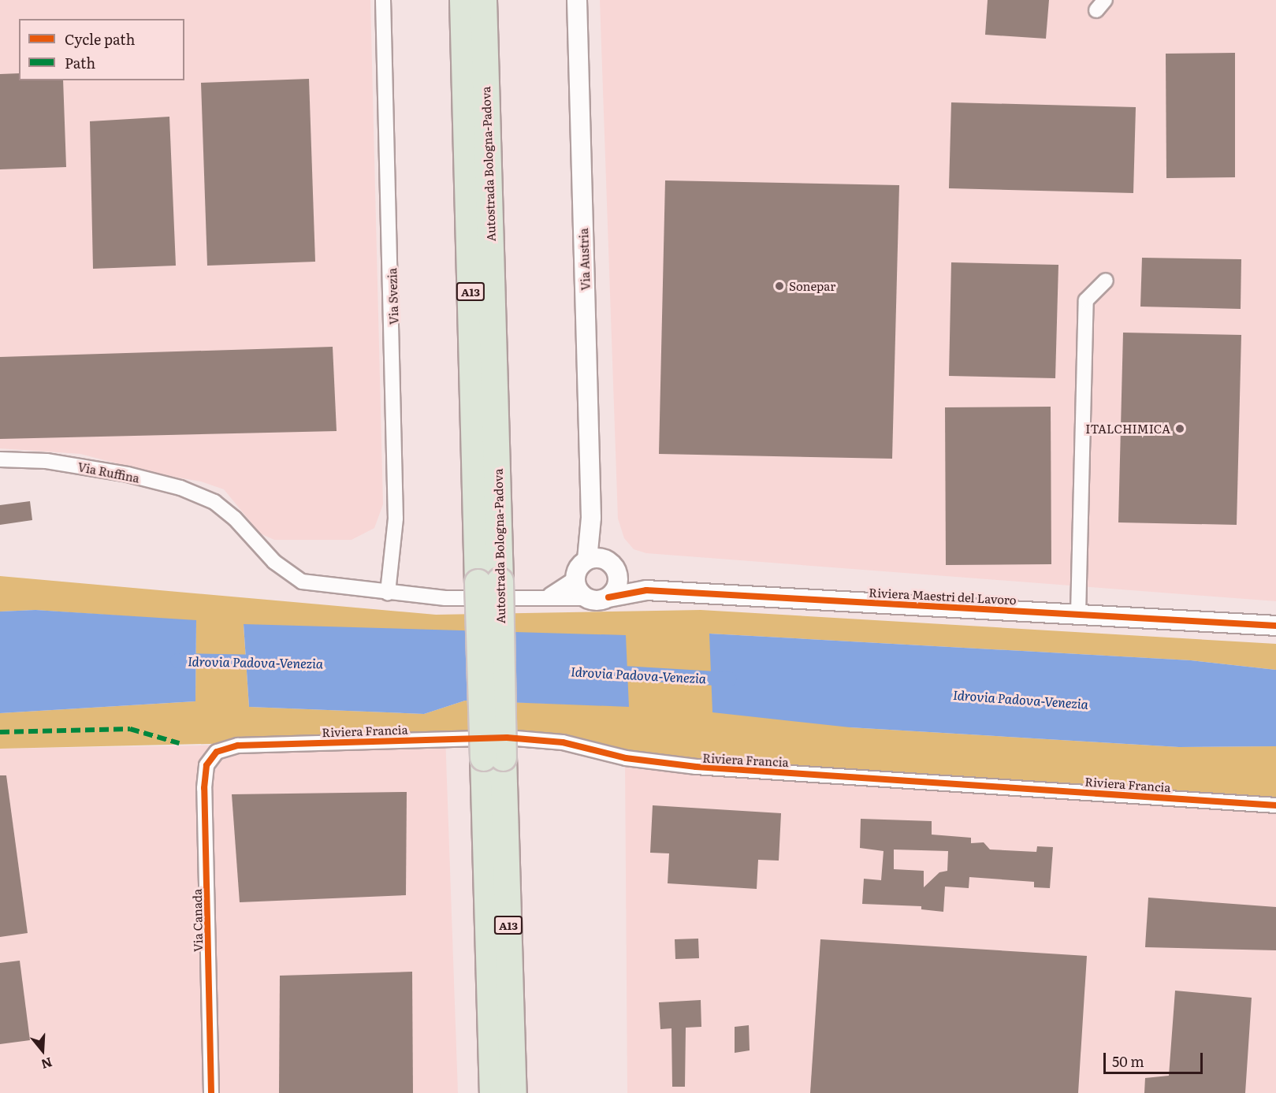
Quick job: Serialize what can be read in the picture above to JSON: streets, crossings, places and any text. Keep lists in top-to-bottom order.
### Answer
{
  "streets": {
    "highway": ["Autostrada Bologna-Padova", "A13"],
    "street": [
      "Via Austria",
      "Via Svezia",
      "Via Ruffina",
      "Riviera Maestri del Lavoro",
      "Riviera Francia",
      "Via Canada"
    ]
  },
  "crossings": [
    ["Via Austria", "Riviera Maestri del Lavoro"],
    ["Via Svezia", "Riviera Maestri del Lavoro"],
    ["Via Ruffina", "Riviera Maestri del Lavoro"],
    ["Riviera Francia", "Via Canada"]
  ],
  "water": ["Idrovia Padova-Venezia"],
  "places": ["Sonepar", "ITALCHIMICA"],
  "legend": ["Cycle path", "Path"],
  "scale_bar": "50 m",
  "north": "bottom"
}
